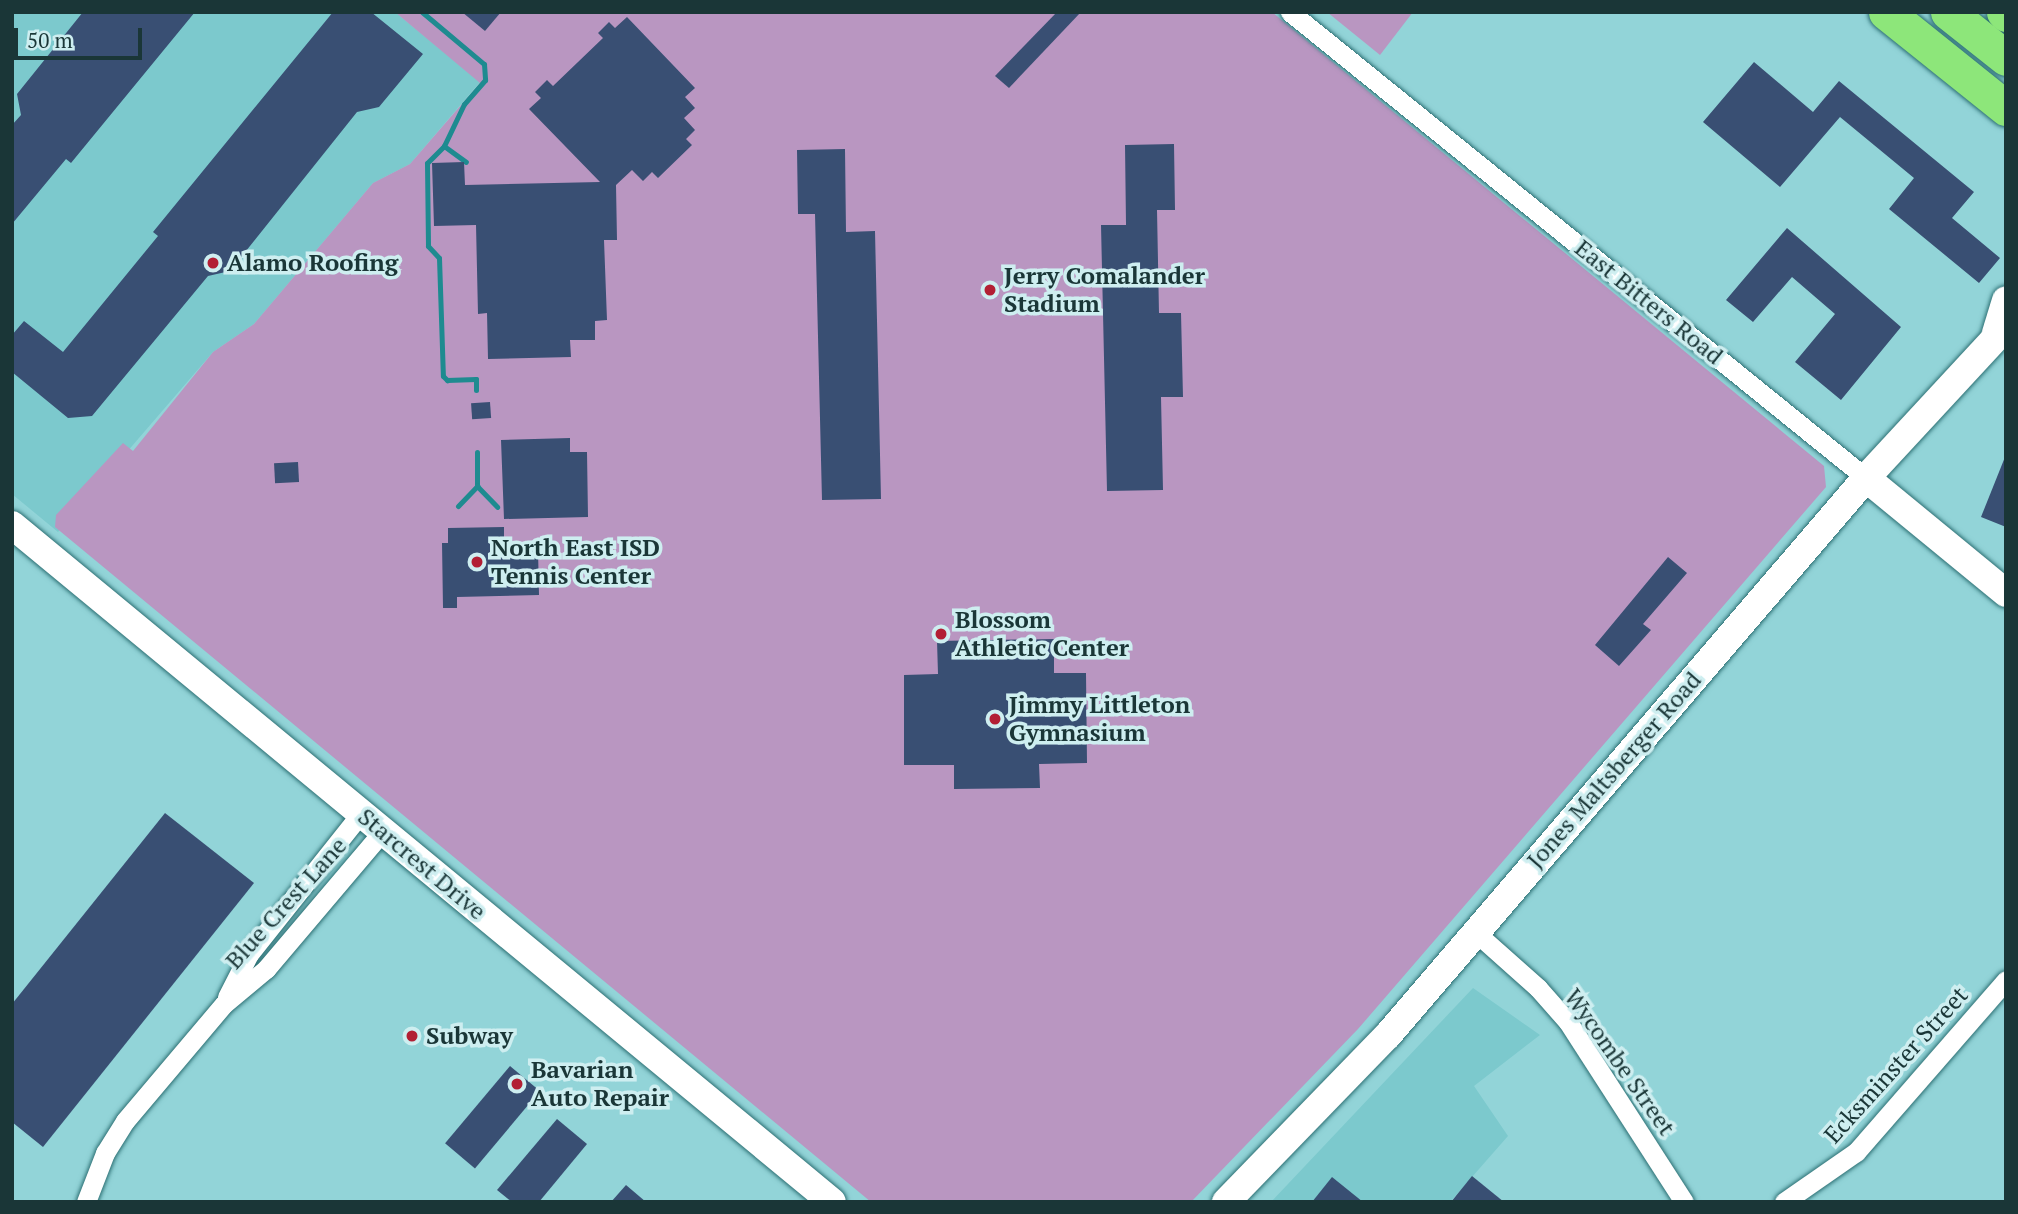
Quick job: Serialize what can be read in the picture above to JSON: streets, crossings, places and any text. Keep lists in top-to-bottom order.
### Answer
{
  "streets": {
    "main road": ["East Bitters Road", "Jones Maltsberger Road", "Starcrest Drive"],
    "street": ["Blue Crest Lane", "Wycombe Street", "Ecksminster Street"]
  },
  "crossings": [
    ["East Bitters Road", "Jones Maltsberger Road"],
    ["Jones Maltsberger Road", "Wycombe Street"],
    ["Starcrest Drive", "Blue Crest Lane"]
  ],
  "places": [
    "Alamo Roofing",
    "Jerry Comalander Stadium",
    "North East ISD Tennis Center",
    "Blossom Athletic Center",
    "Jimmy Littleton Gymnasium",
    "Subway",
    "Bavarian Auto Repair"
  ],
  "scale_bar": "50 m"
}
